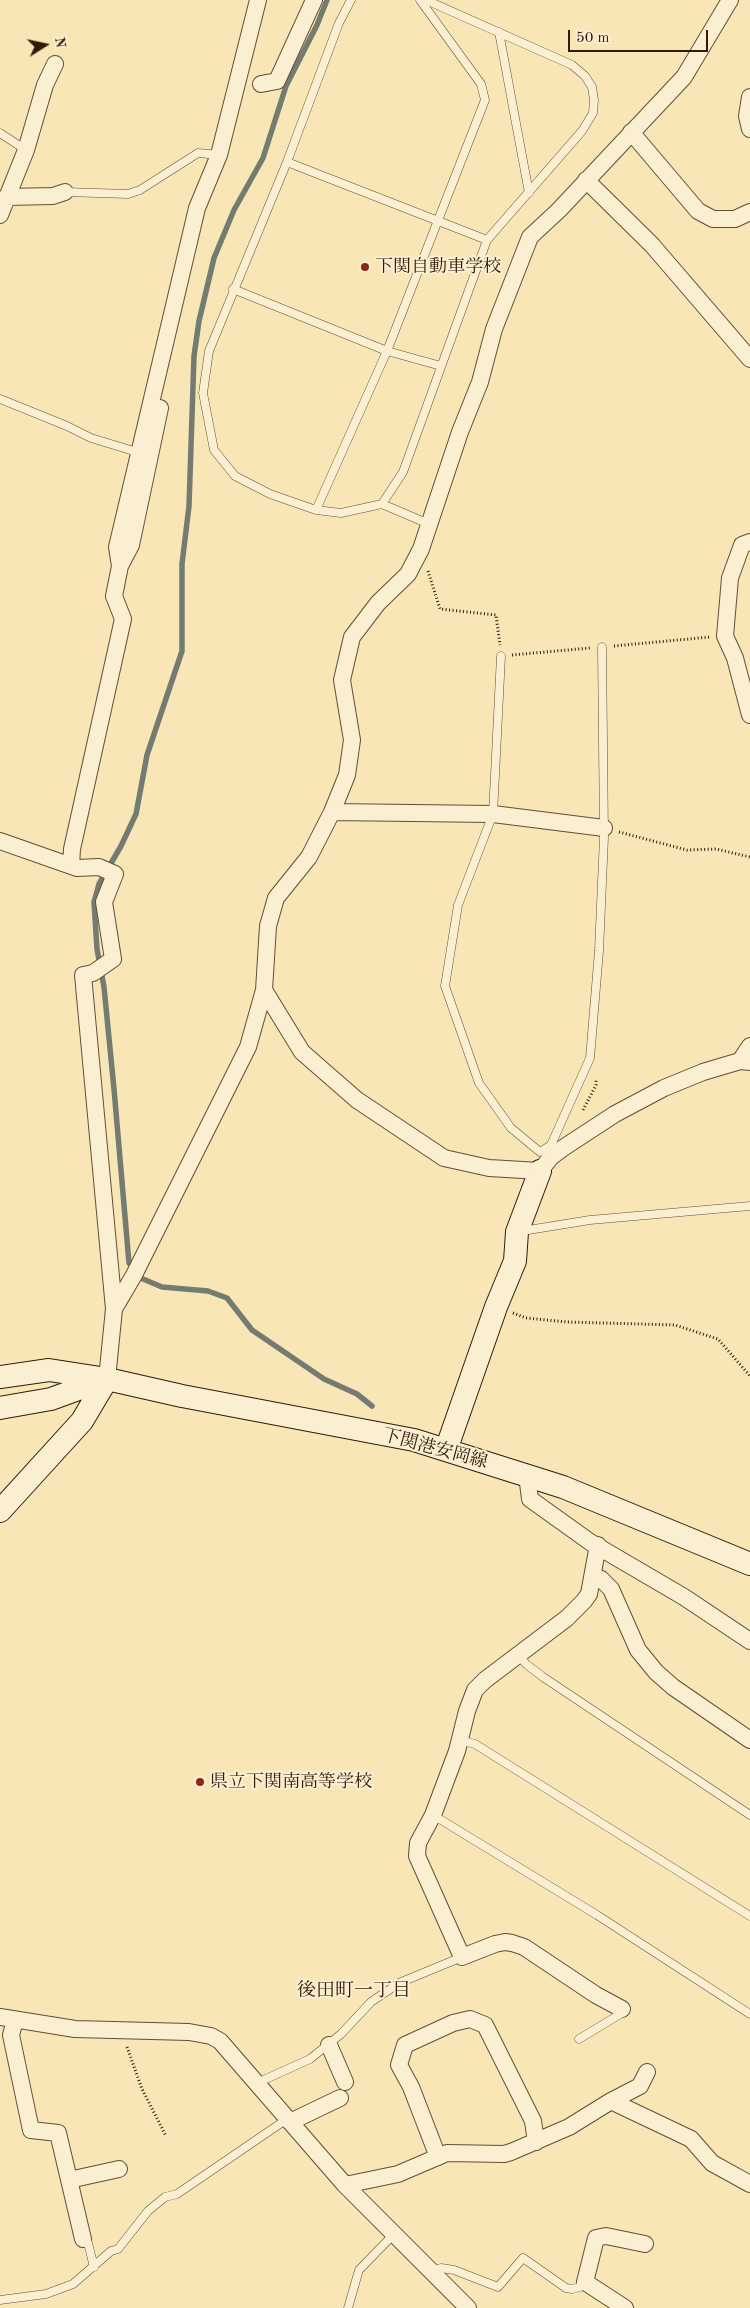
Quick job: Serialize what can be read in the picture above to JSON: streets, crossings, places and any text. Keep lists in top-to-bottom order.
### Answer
{
  "streets": {
    "main road": ["下関港安岡線"]
  },
  "districts": ["後田町一丁目"],
  "places": ["下関自動車学校", "県立下関南高等学校"],
  "scale_bar": "50 m",
  "north": "right"
}
